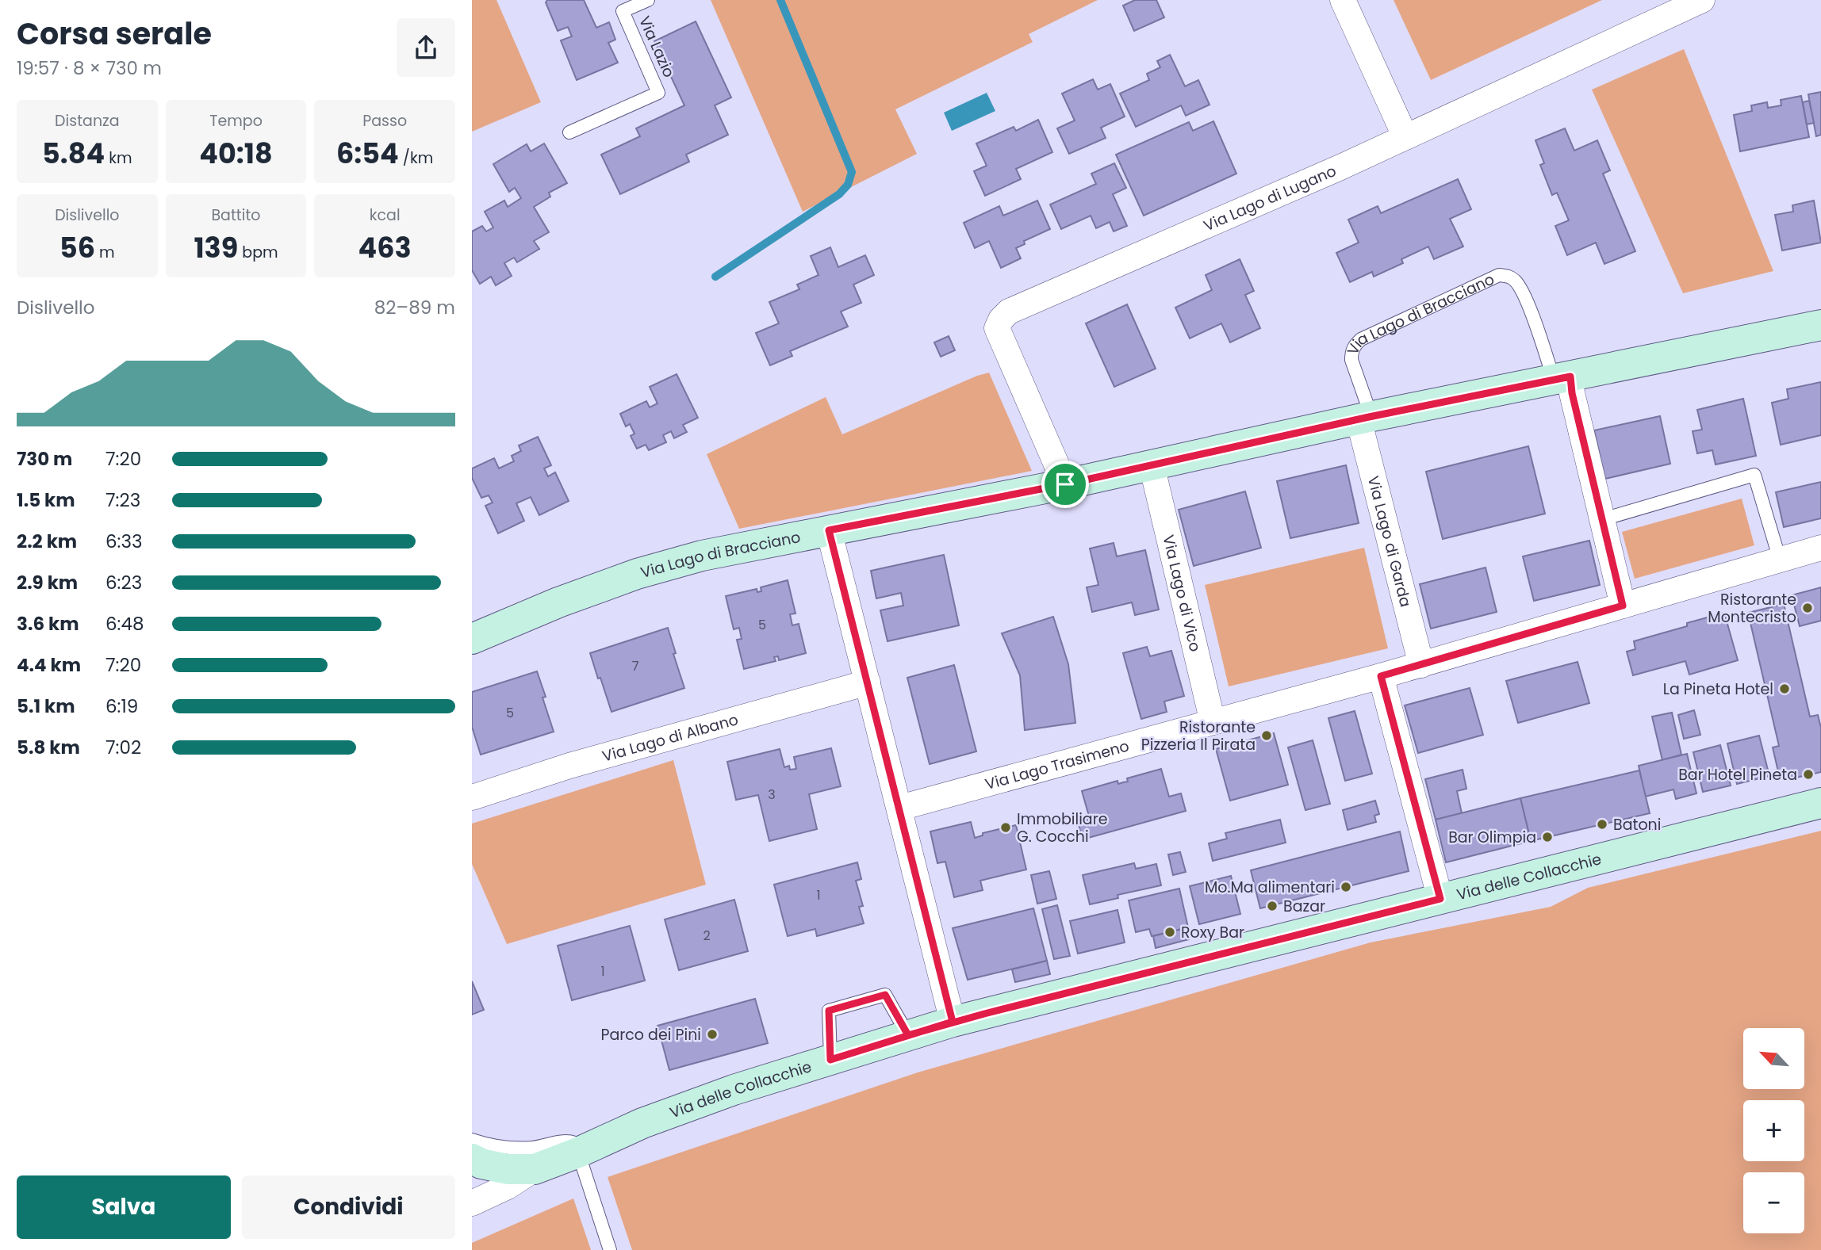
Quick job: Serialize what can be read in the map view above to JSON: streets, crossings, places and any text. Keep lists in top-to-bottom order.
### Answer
{
  "streets": {
    "main road": ["Via Lago di Bracciano", "Via delle Collacchie"],
    "street": [
      "Via Lago di Lugano",
      "Via Lago di Garda",
      "Via Lago di Vico",
      "Via Lago di Albano",
      "Via Lago Trasimeno"
    ],
    "lane": ["Via Lazio"]
  },
  "crossings": [
    ["Via Lago di Lugano", "Via Lago di Bracciano"],
    ["Via Lago di Bracciano", "Via Lago di Garda"],
    ["Via Lago di Bracciano", "Via Lago di Vico"],
    ["Via Lago di Garda", "Via Lago Trasimeno"],
    ["Via Lago di Vico", "Via Lago Trasimeno"]
  ],
  "places": [
    "Ristorante Montecristo",
    "La Pineta Hotel",
    "Ristorante Pizzeria Il Pirata",
    "Bar Hotel Pineta",
    "Batoni",
    "Immobiliare G. Cocchi",
    "Bar Olimpia",
    "Mo.Ma alimentari",
    "Bazar",
    "Roxy Bar",
    "Parco dei Pini"
  ],
  "house_numbers": [
    "5",
    "7",
    "5",
    "3",
    "1",
    "2",
    "1"
  ],
  "north": "top left",
  "page": {
    "heading": ["Corsa serale", "19:57 · 8 × 730 m"],
    "stats": [
      ["Distanza", "5.84 km"],
      ["Tempo", "40:18"],
      ["Passo", "6:54 /km"],
      ["Dislivello", "56 m"],
      ["Battito", "139 bpm"],
      ["kcal", "463"]
    ],
    "chart": ["Dislivello", "82–89 m"],
    "list": [
      {
        "name": "730 m",
        "note": "7:20"
      },
      {
        "name": "1.5 km",
        "note": "7:23"
      },
      {
        "name": "2.2 km",
        "note": "6:33"
      },
      {
        "name": "2.9 km",
        "note": "6:23"
      },
      {
        "name": "3.6 km",
        "note": "6:48"
      },
      {
        "name": "4.4 km",
        "note": "7:20"
      },
      {
        "name": "5.1 km",
        "note": "6:19"
      },
      {
        "name": "5.8 km",
        "note": "7:02"
      }
    ],
    "map_buttons": ["+", "−"],
    "buttons": ["Salva", "Condividi"]
  }
}
